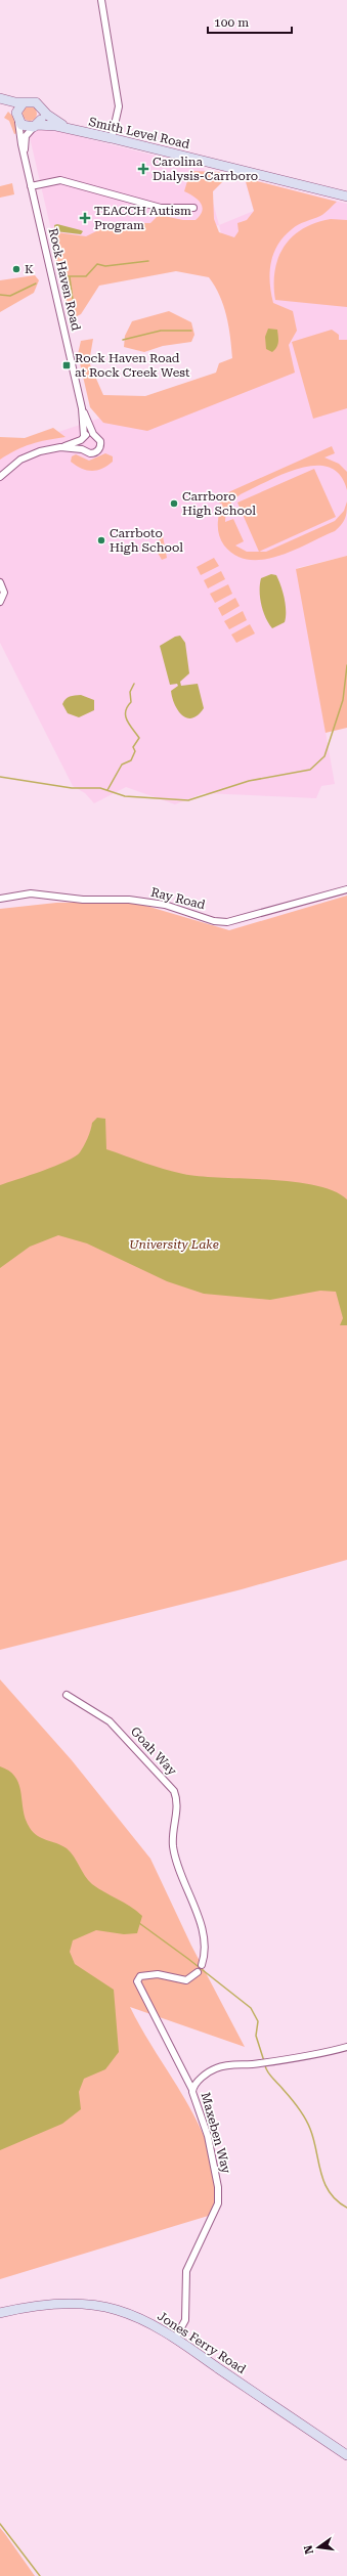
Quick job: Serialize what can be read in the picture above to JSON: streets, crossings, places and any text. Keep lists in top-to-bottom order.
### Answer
{
  "streets": {
    "main road": ["Smith Level Road", "Jones Ferry Road"],
    "street": [
      "Rock Haven Road",
      "Ray Road",
      "Goah Way",
      "Maxeben Way"
    ]
  },
  "crossings": [
    ["Smith Level Road", "Rock Haven Road"],
    ["Maxeben Way", "Jones Ferry Road"]
  ],
  "parks": ["University Lake"],
  "places": {
    "health": ["Carolina Dialysis-Carrboro", "TEACCH Autism Program"],
    "other": ["K", "Carrboro High School", "Carrboto High School"],
    "transit": ["Rock Haven Road at Rock Creek West"]
  },
  "scale_bar": "100 m",
  "north": "left"
}
